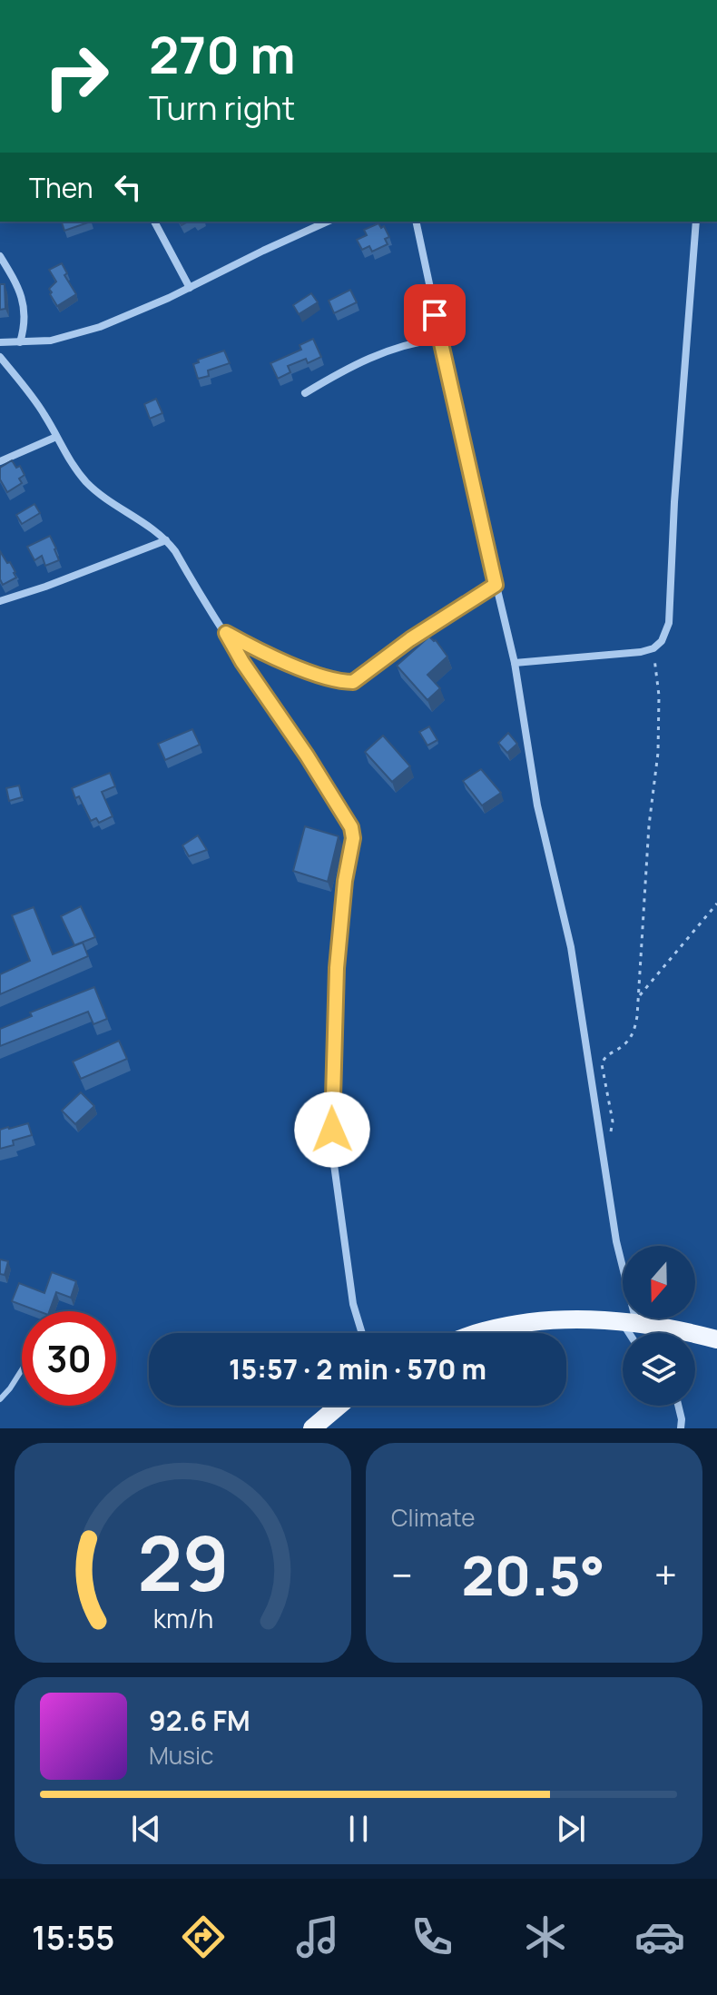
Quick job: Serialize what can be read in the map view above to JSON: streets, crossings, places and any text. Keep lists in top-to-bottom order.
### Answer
{
  "north": "bottom",
  "page": {
    "turn": ["270 m", "Turn right"],
    "then": "Then",
    "limit": "30",
    "trip": "15:57 · 2 min · 570 m",
    "tile": "Climate",
    "heat": ["−", "20.5°", "+"],
    "song": ["92.6 FM", "Music"],
    "tabs": "15:55",
    "gauge": ["29", "km/h"]
  }
}
